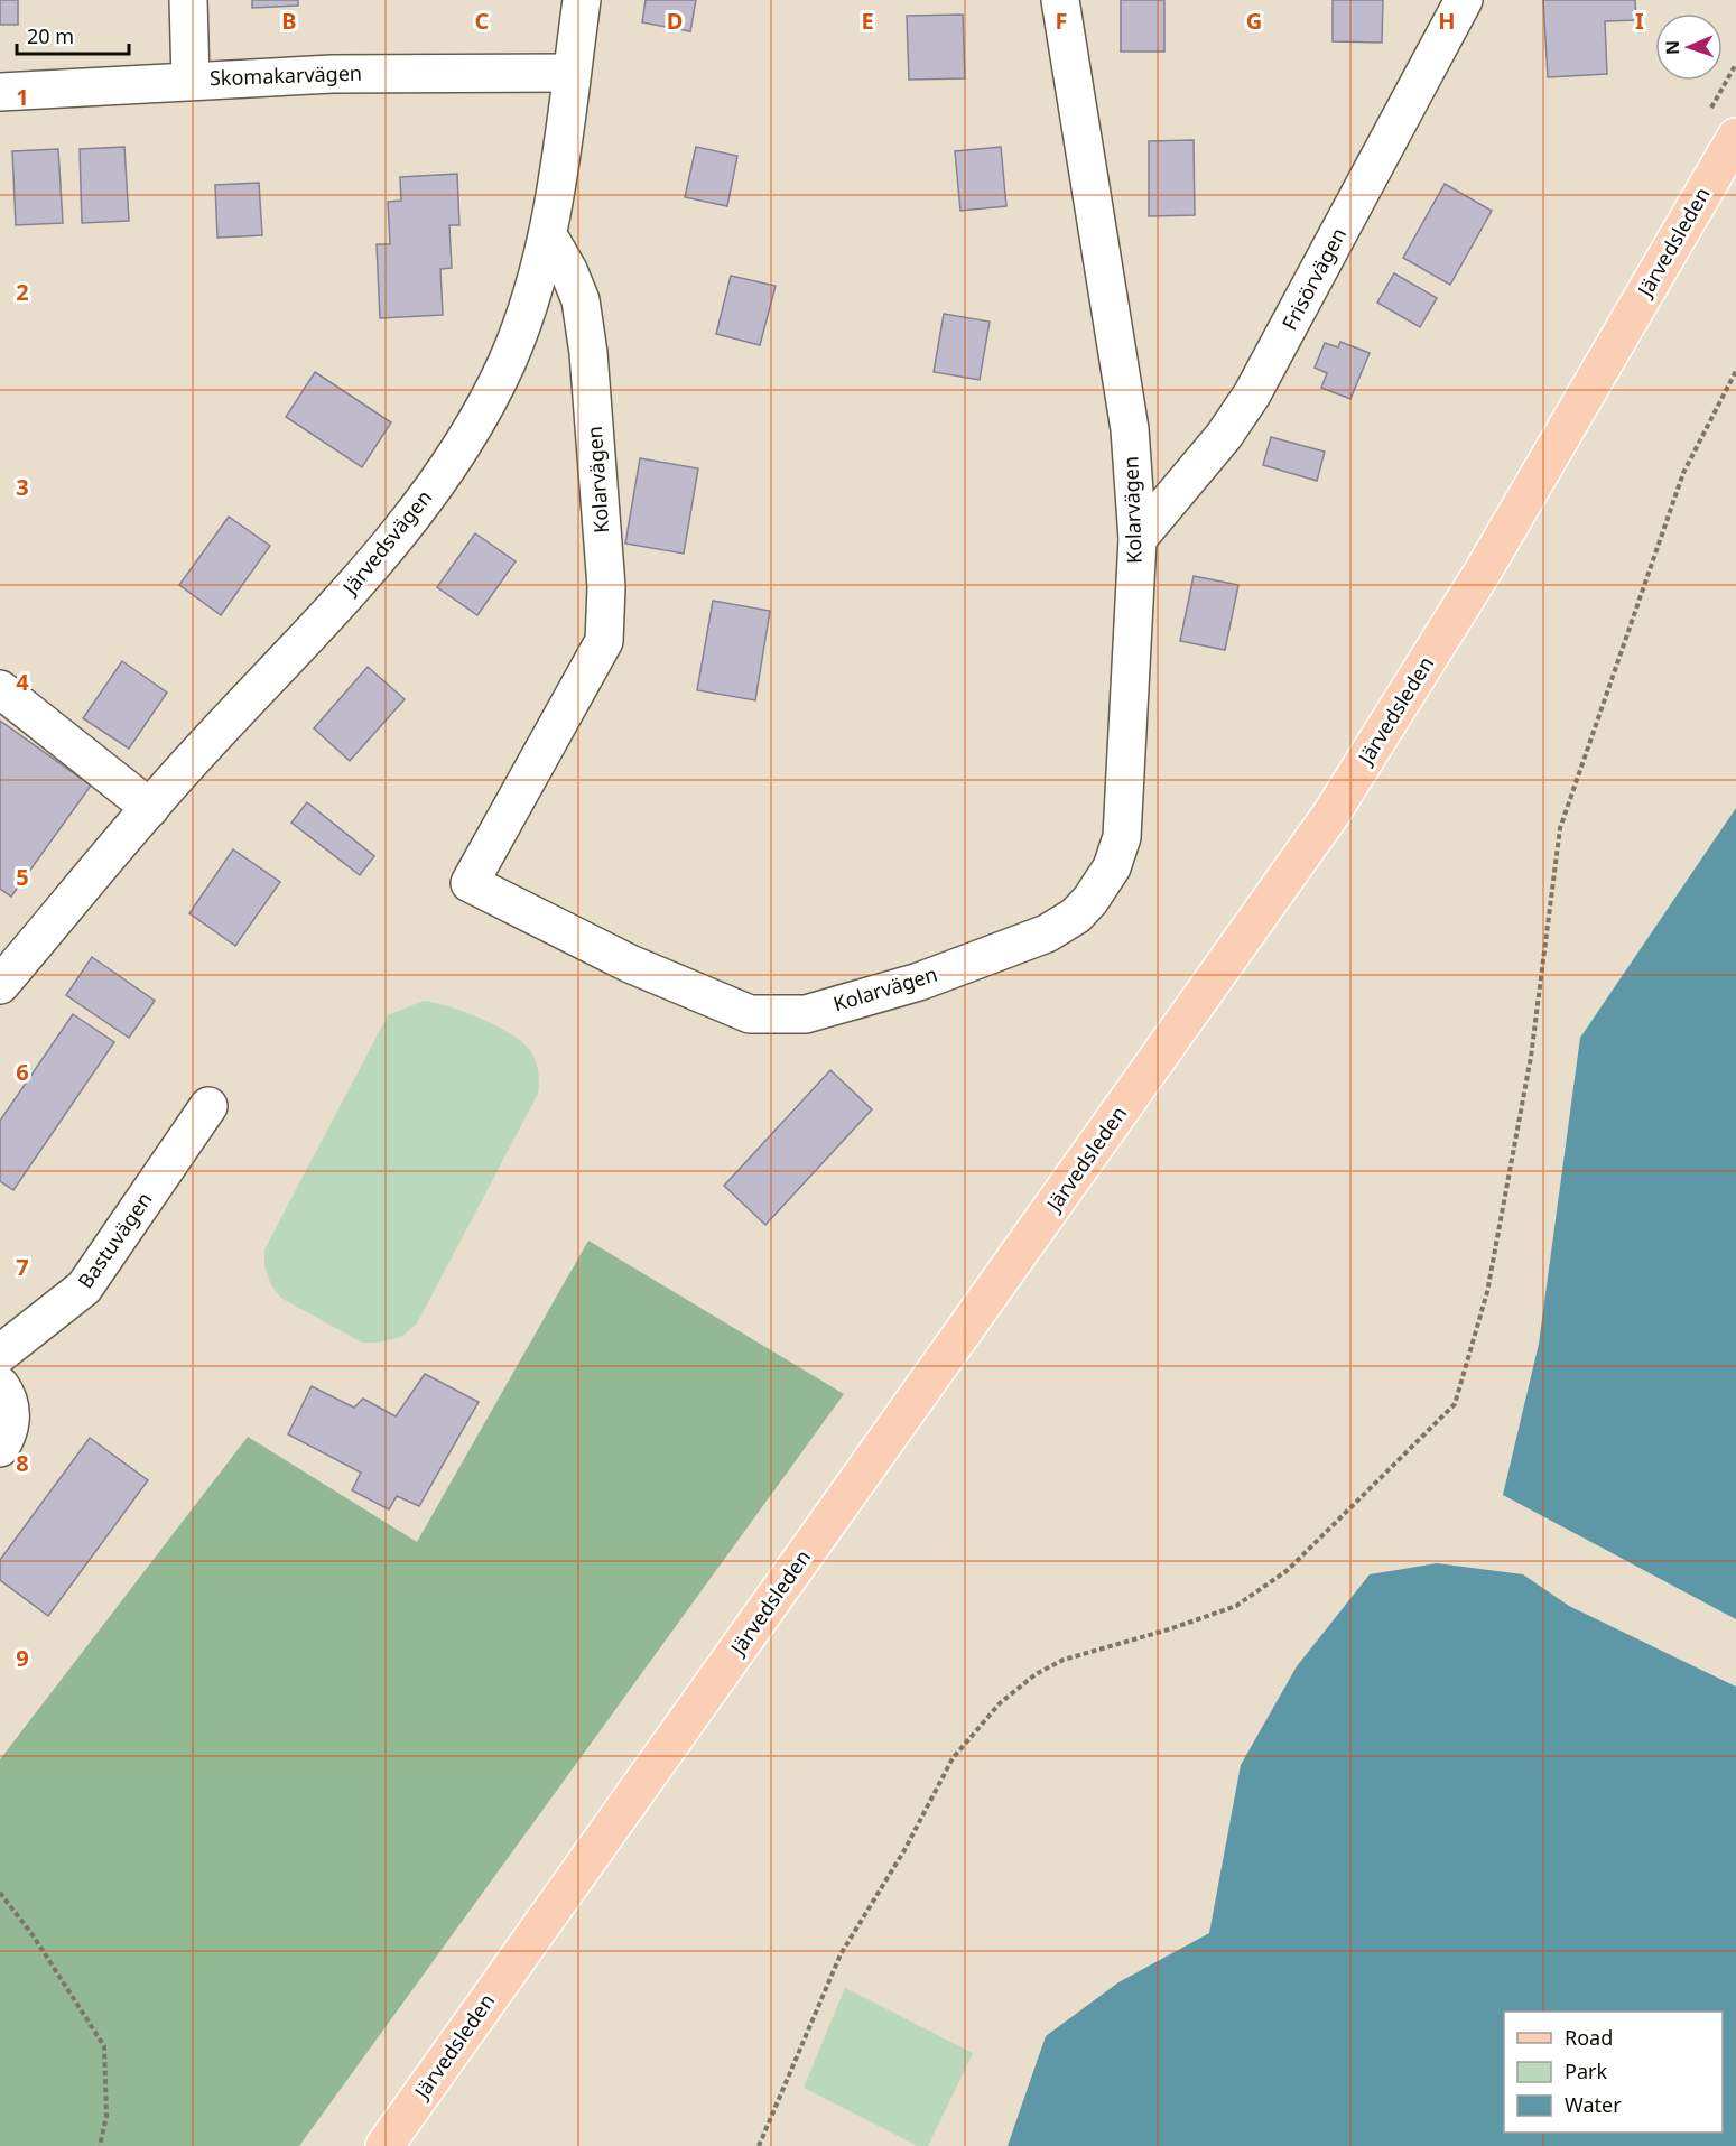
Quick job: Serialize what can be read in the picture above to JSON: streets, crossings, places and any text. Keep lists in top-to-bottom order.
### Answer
{
  "streets": {
    "main road": ["Järvedsleden"],
    "street": [
      "Skomakarvägen",
      "Frisörvägen",
      "Kolarvägen",
      "Järvedsvägen",
      "Bastuvägen"
    ]
  },
  "crossings": [
    ["Skomakarvägen", "Järvedsvägen"],
    ["Frisörvägen", "Kolarvägen"],
    ["Kolarvägen", "Järvedsvägen"]
  ],
  "legend": ["Road", "Park", "Water"],
  "scale_bar": "20 m",
  "north": "left",
  "grid": {
    "columns": [
      "B",
      "C",
      "D",
      "E",
      "F",
      "G",
      "H",
      "I"
    ],
    "rows": [
      "1",
      "2",
      "3",
      "4",
      "5",
      "6",
      "7",
      "8",
      "9"
    ]
  }
}
